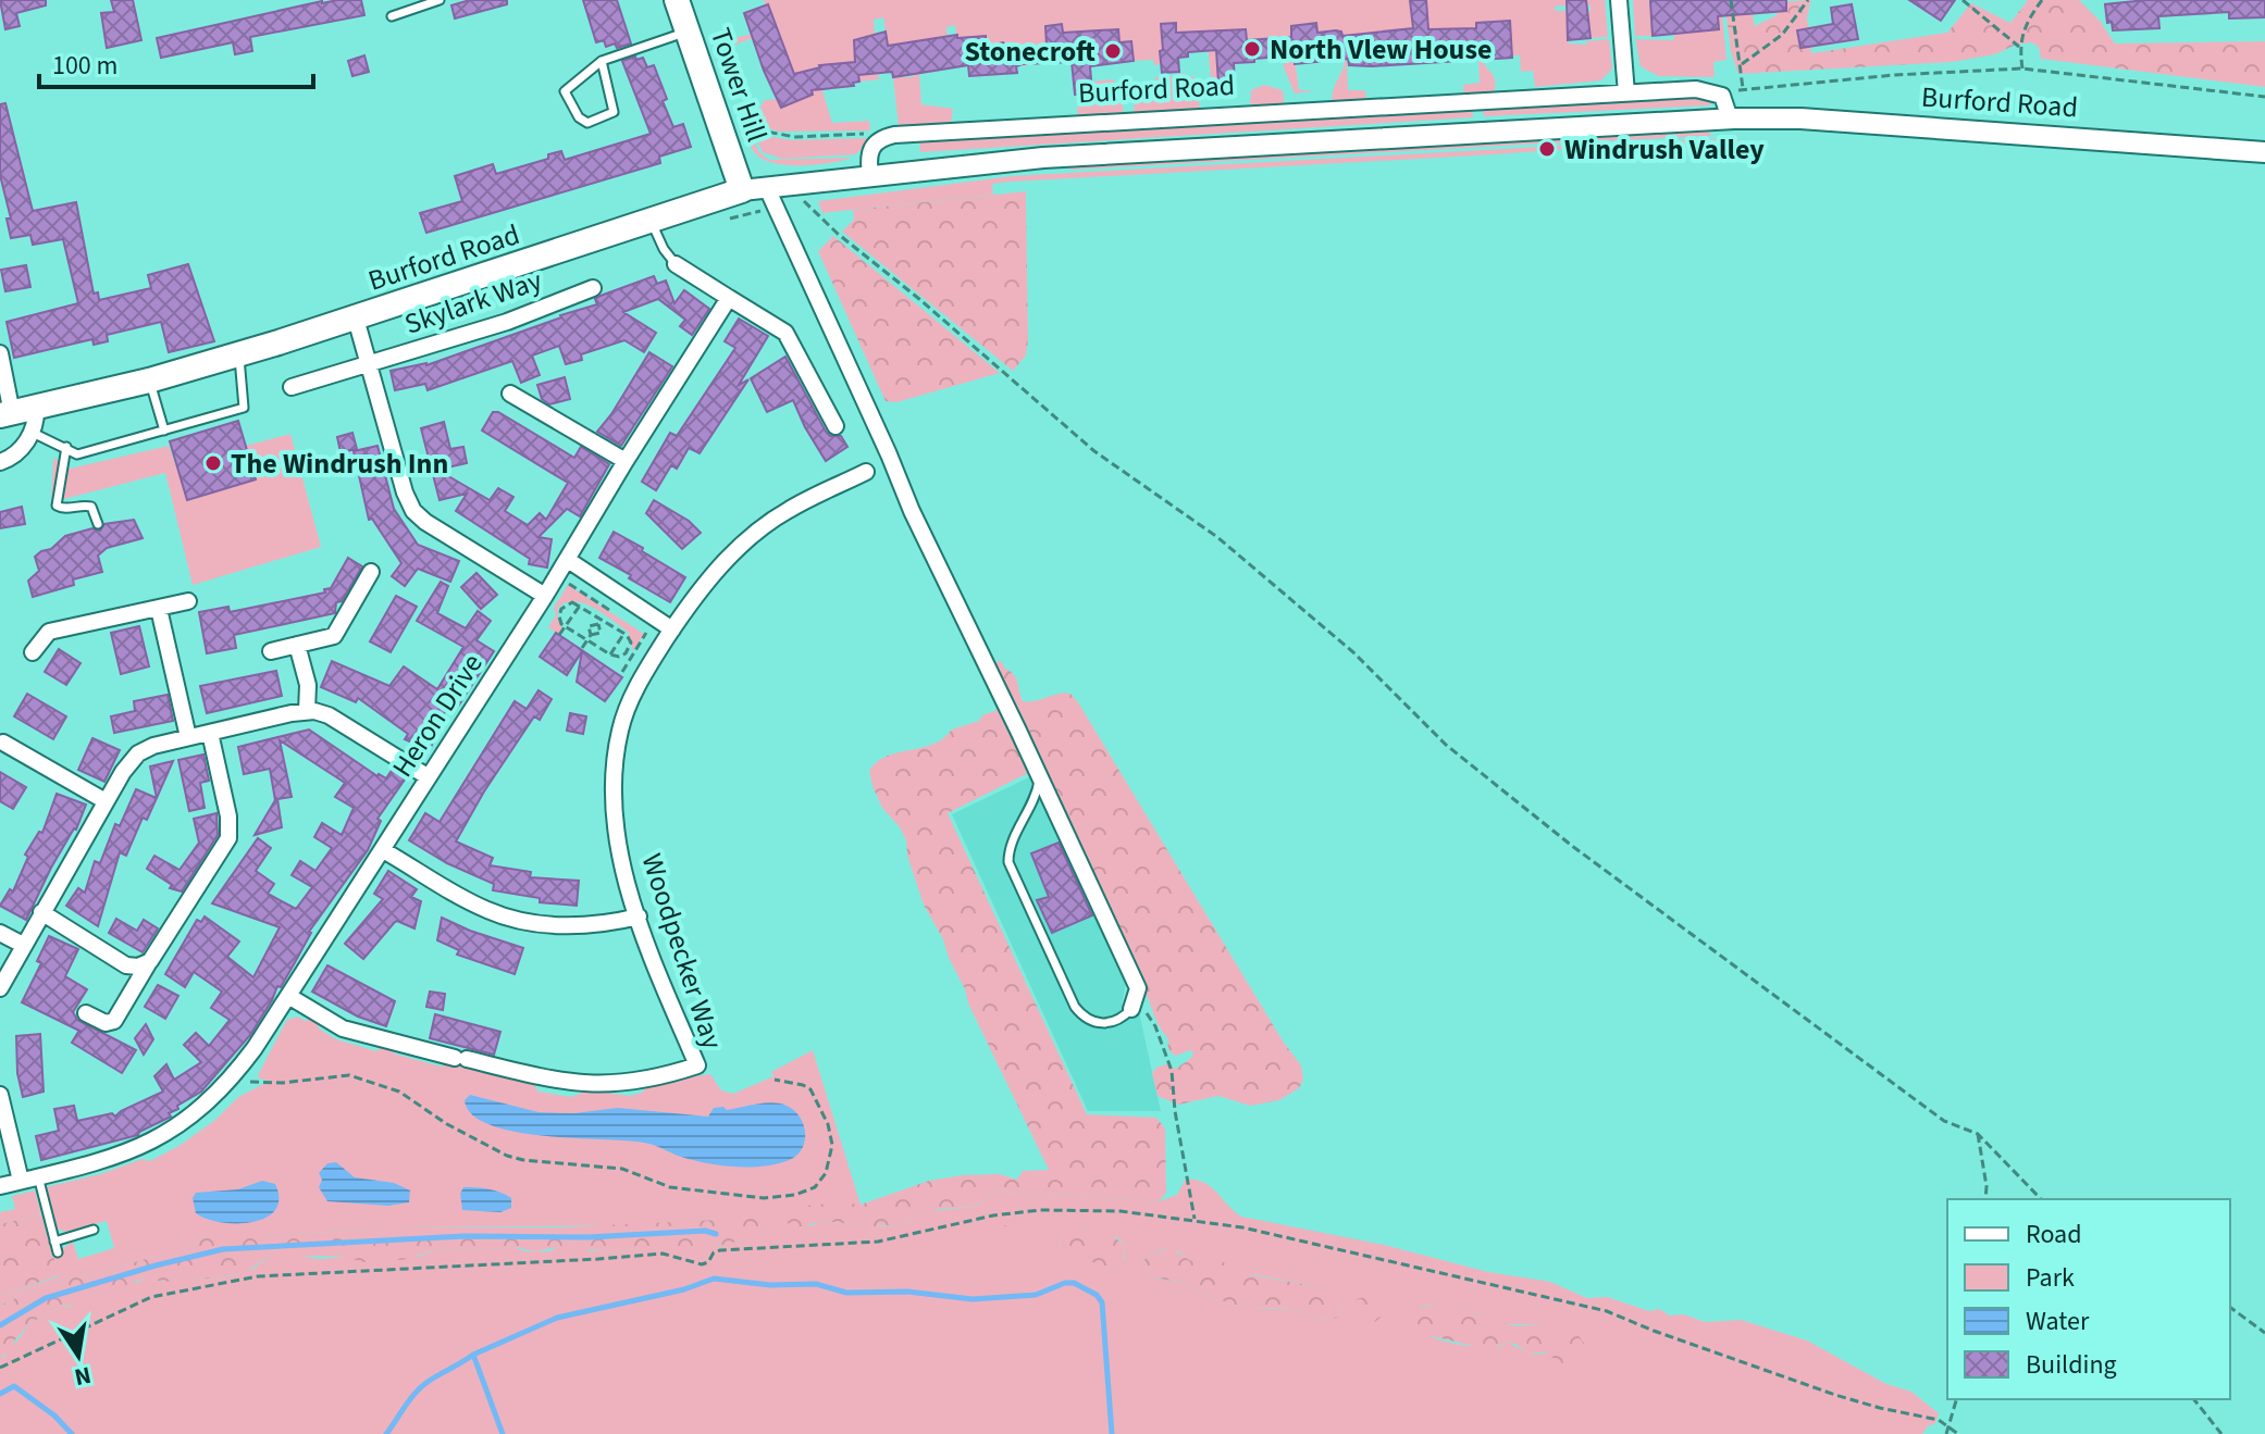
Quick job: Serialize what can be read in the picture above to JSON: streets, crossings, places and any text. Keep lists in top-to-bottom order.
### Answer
{
  "streets": {
    "main road": ["Tower Hill", "Burford Road"],
    "street": ["Skylark Way", "Heron Drive", "Woodpecker Way"]
  },
  "crossings": [
    ["Tower Hill", "Burford Road"],
    ["Heron Drive", "Woodpecker Way"]
  ],
  "places": [
    "North Vlew House",
    "Stonecroft",
    "Windrush Valley",
    "The Windrush Inn"
  ],
  "legend": [
    "Road",
    "Park",
    "Water",
    "Building"
  ],
  "scale_bar": "100 m",
  "north": "bottom"
}
